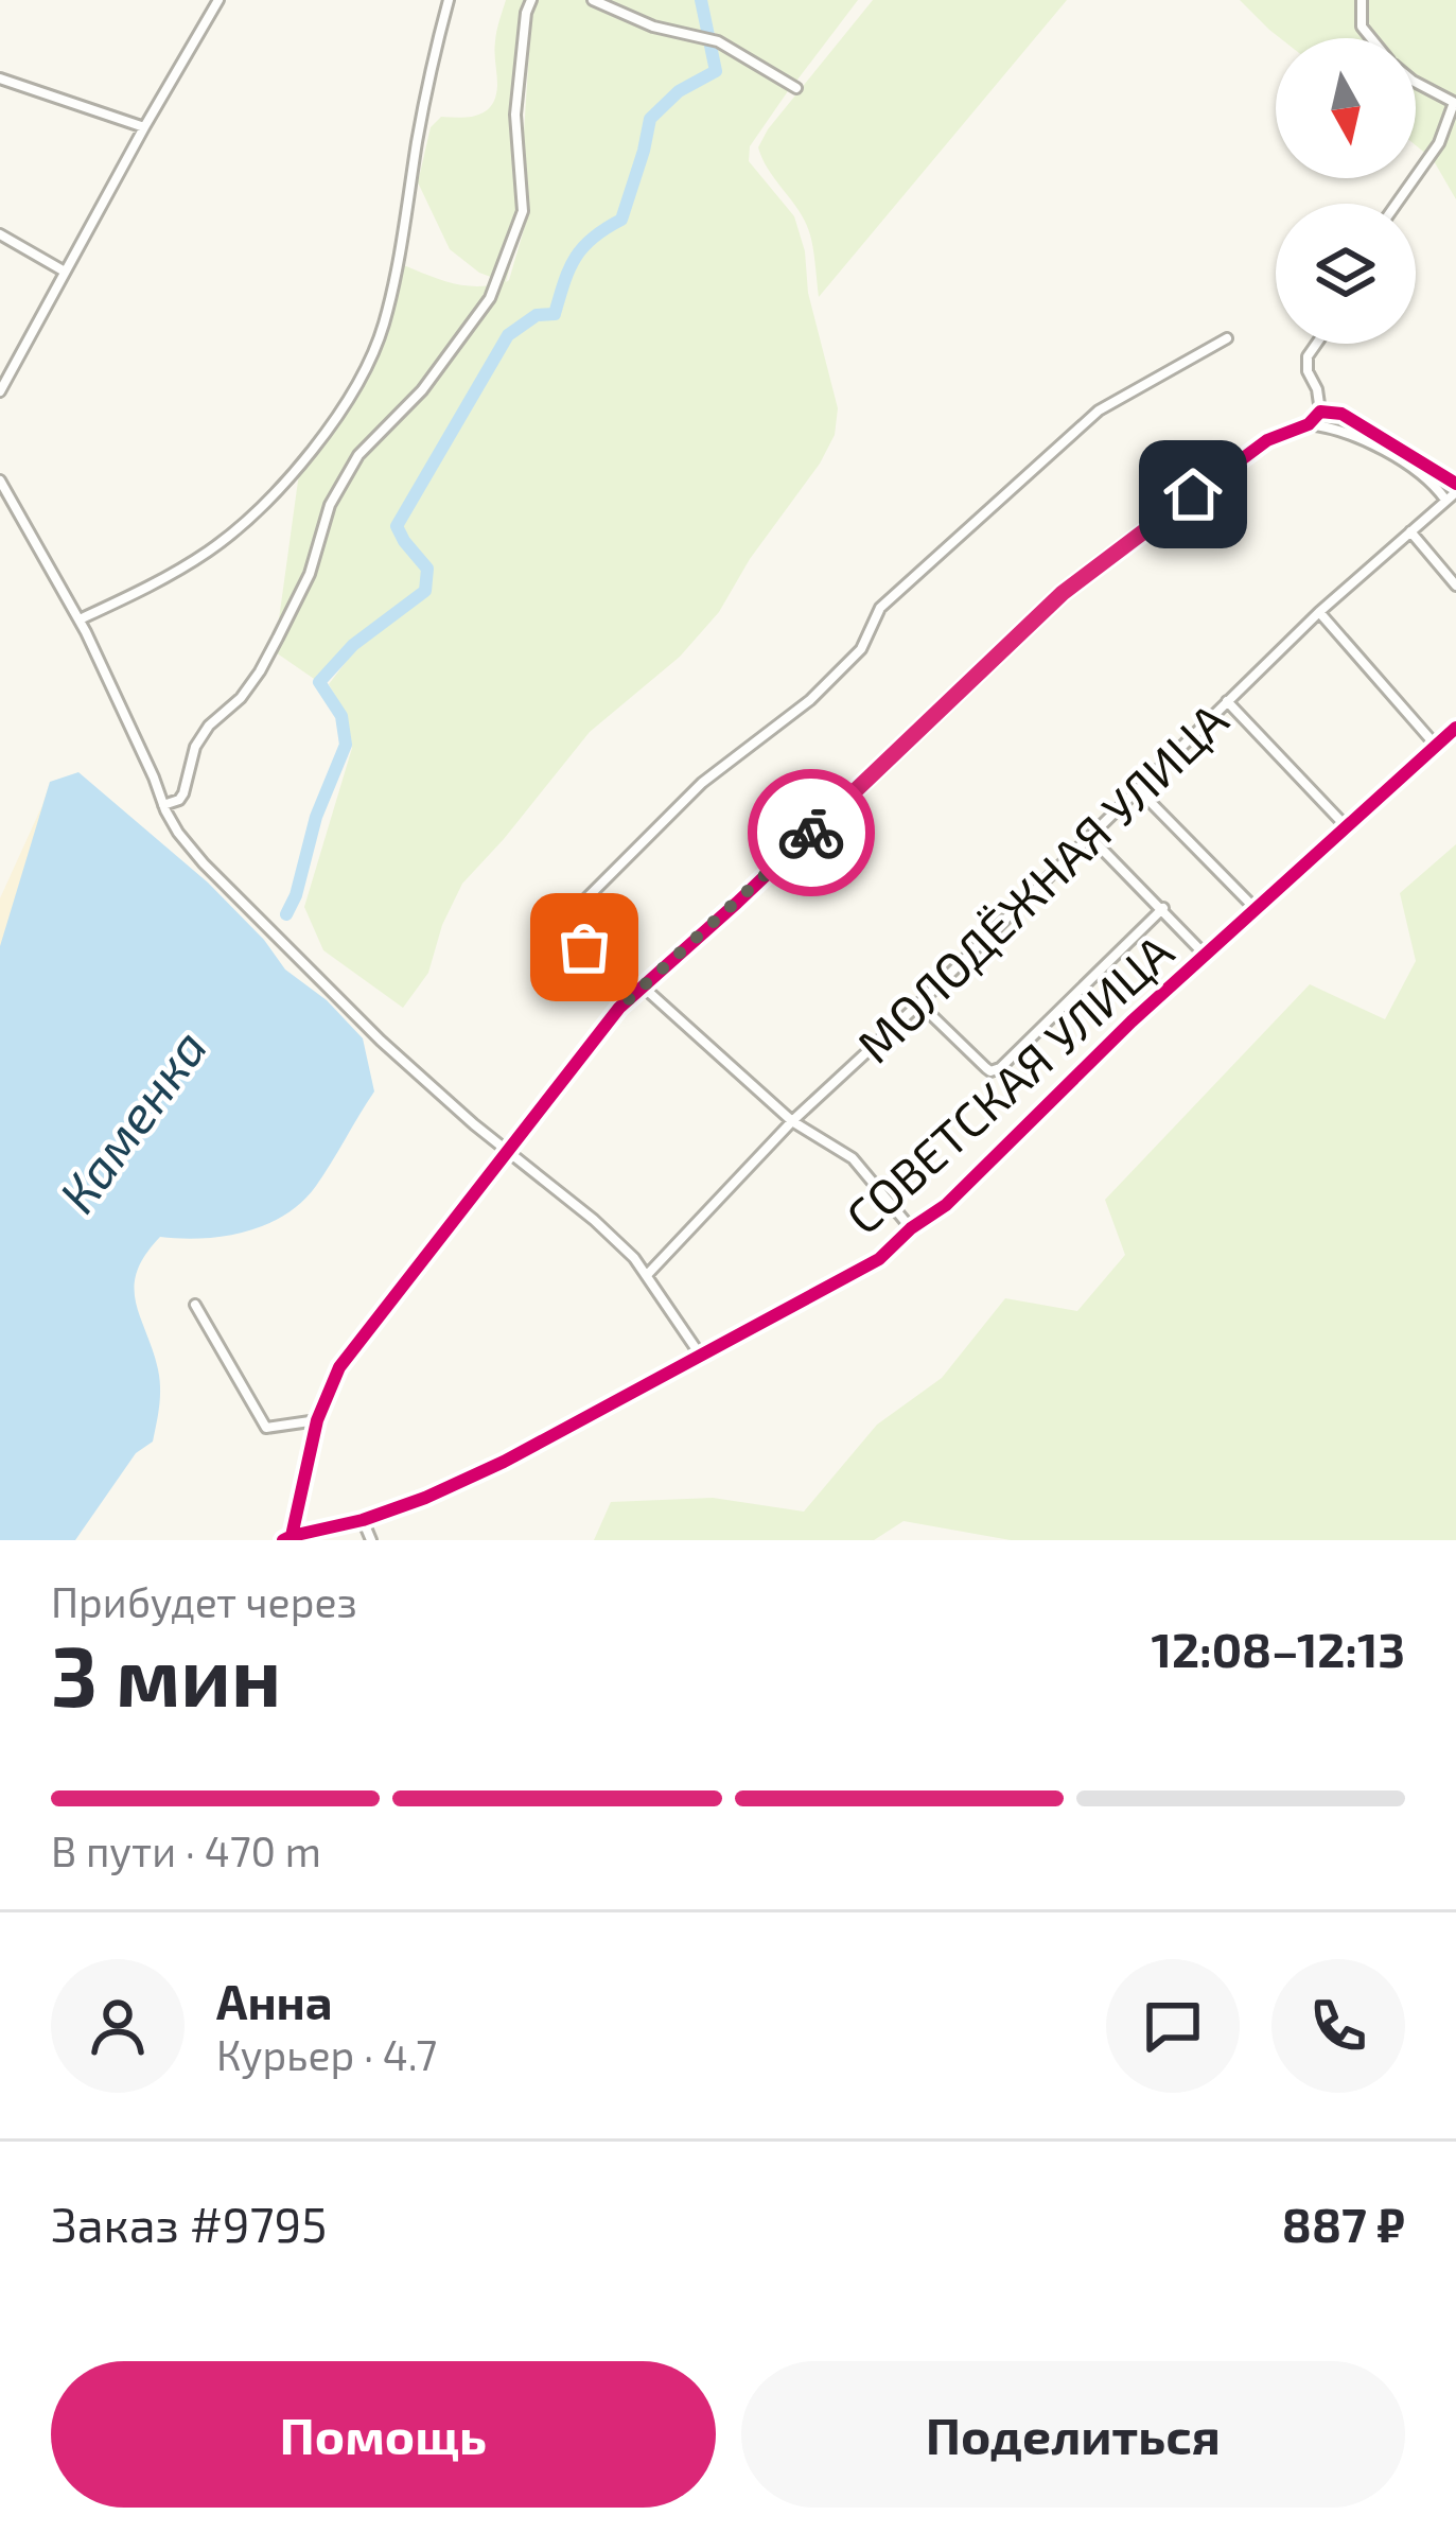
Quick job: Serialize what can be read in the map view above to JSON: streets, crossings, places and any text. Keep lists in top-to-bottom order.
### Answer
{
  "streets": {
    "street": ["МОЛОДЁЖНАЯ УЛИЦА", "СОВЕТСКАЯ УЛИЦА"]
  },
  "water": ["Каменка"],
  "north": "bottom",
  "page": {
    "heading": ["3 мин", "Прибудет через", "12:08–12:13"],
    "panel": [
      "Анна",
      "Курьер · 4.7",
      "Заказ #9795",
      "887 ₽"
    ],
    "bar": "В пути · 470 m",
    "buttons": ["Помощь", "Поделиться"]
  }
}
